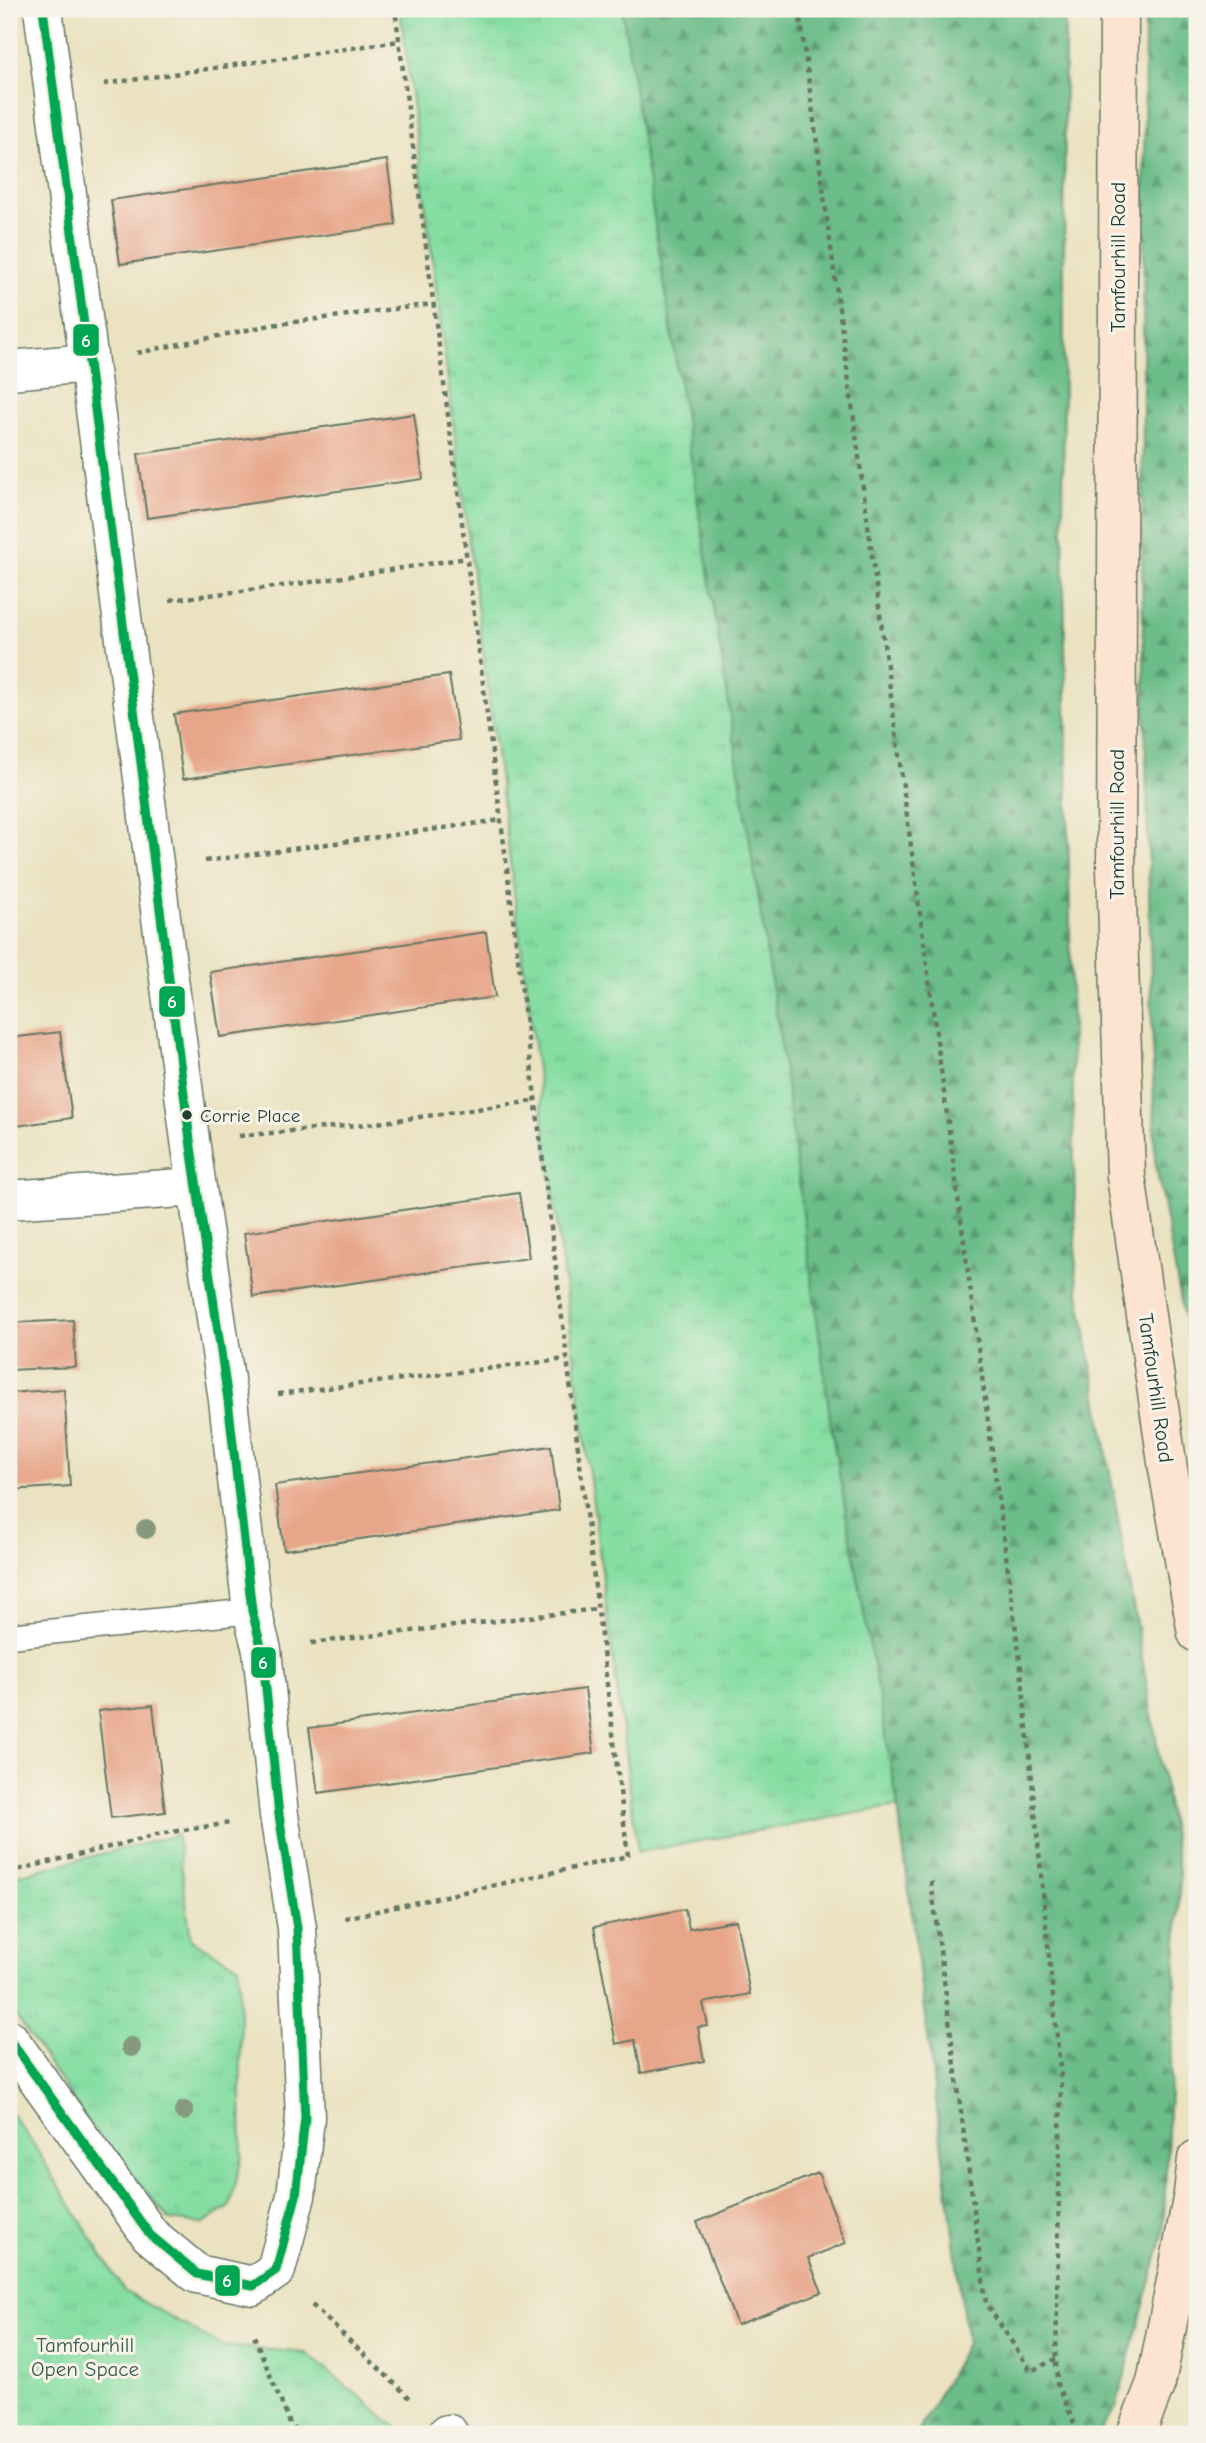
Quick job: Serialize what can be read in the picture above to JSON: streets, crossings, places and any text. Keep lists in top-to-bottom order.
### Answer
{
  "streets": {
    "main road": ["Tamfourhill Road"]
  },
  "parks": ["Tamfourhill Open Space"],
  "places": ["Corrie Place"],
  "lines": ["transit line 6"]
}
